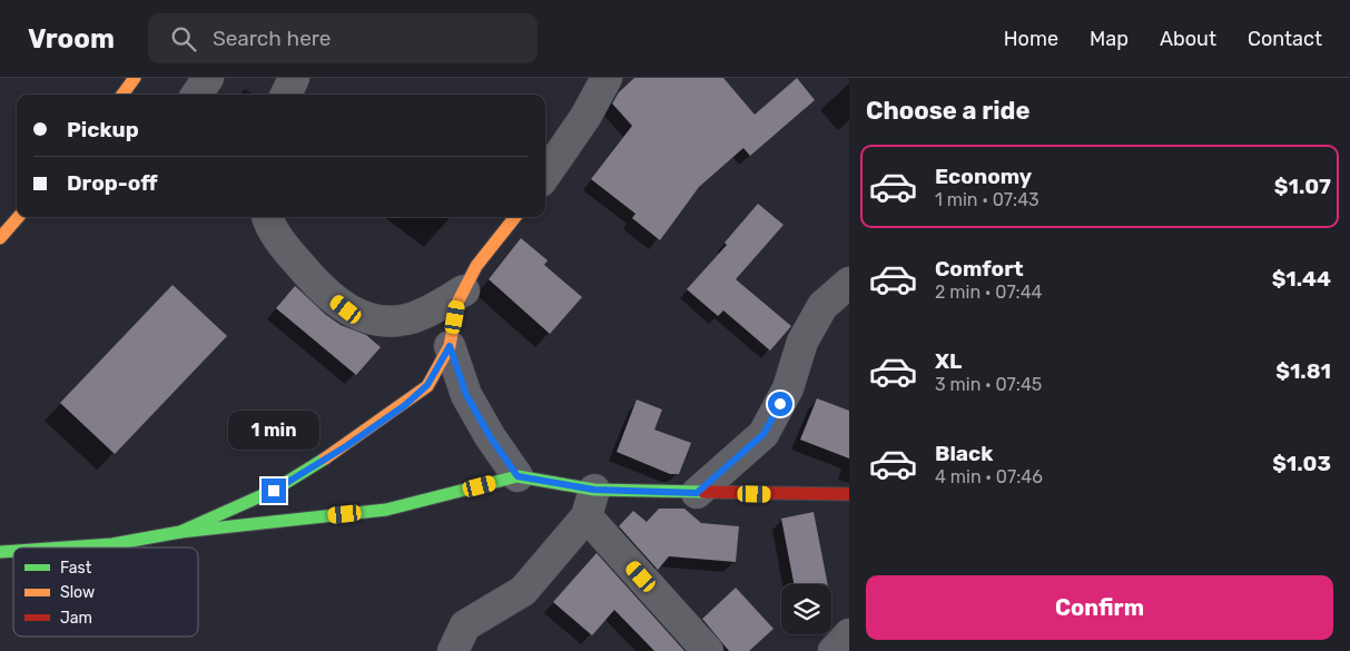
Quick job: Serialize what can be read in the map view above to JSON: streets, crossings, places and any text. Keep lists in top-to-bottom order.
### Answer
{
  "legend": ["Fast", "Slow", "Jam"],
  "page": {
    "header": "Vroom",
    "search": "Search here",
    "nav": [
      "Home",
      "Map",
      "About",
      "Contact"
    ],
    "heading": "Choose a ride",
    "banner": ["Pickup", "Drop-off"],
    "list": [
      {
        "name": "Economy",
        "note": "1 min · 07:43",
        "value": "$1.07"
      },
      {
        "name": "Comfort",
        "note": "2 min · 07:44",
        "value": "$1.44"
      },
      {
        "name": "XL",
        "note": "3 min · 07:45",
        "value": "$1.81"
      },
      {
        "name": "Black",
        "note": "4 min · 07:46",
        "value": "$1.03"
      }
    ],
    "bubble": "1 min",
    "buttons": "Confirm"
  }
}
